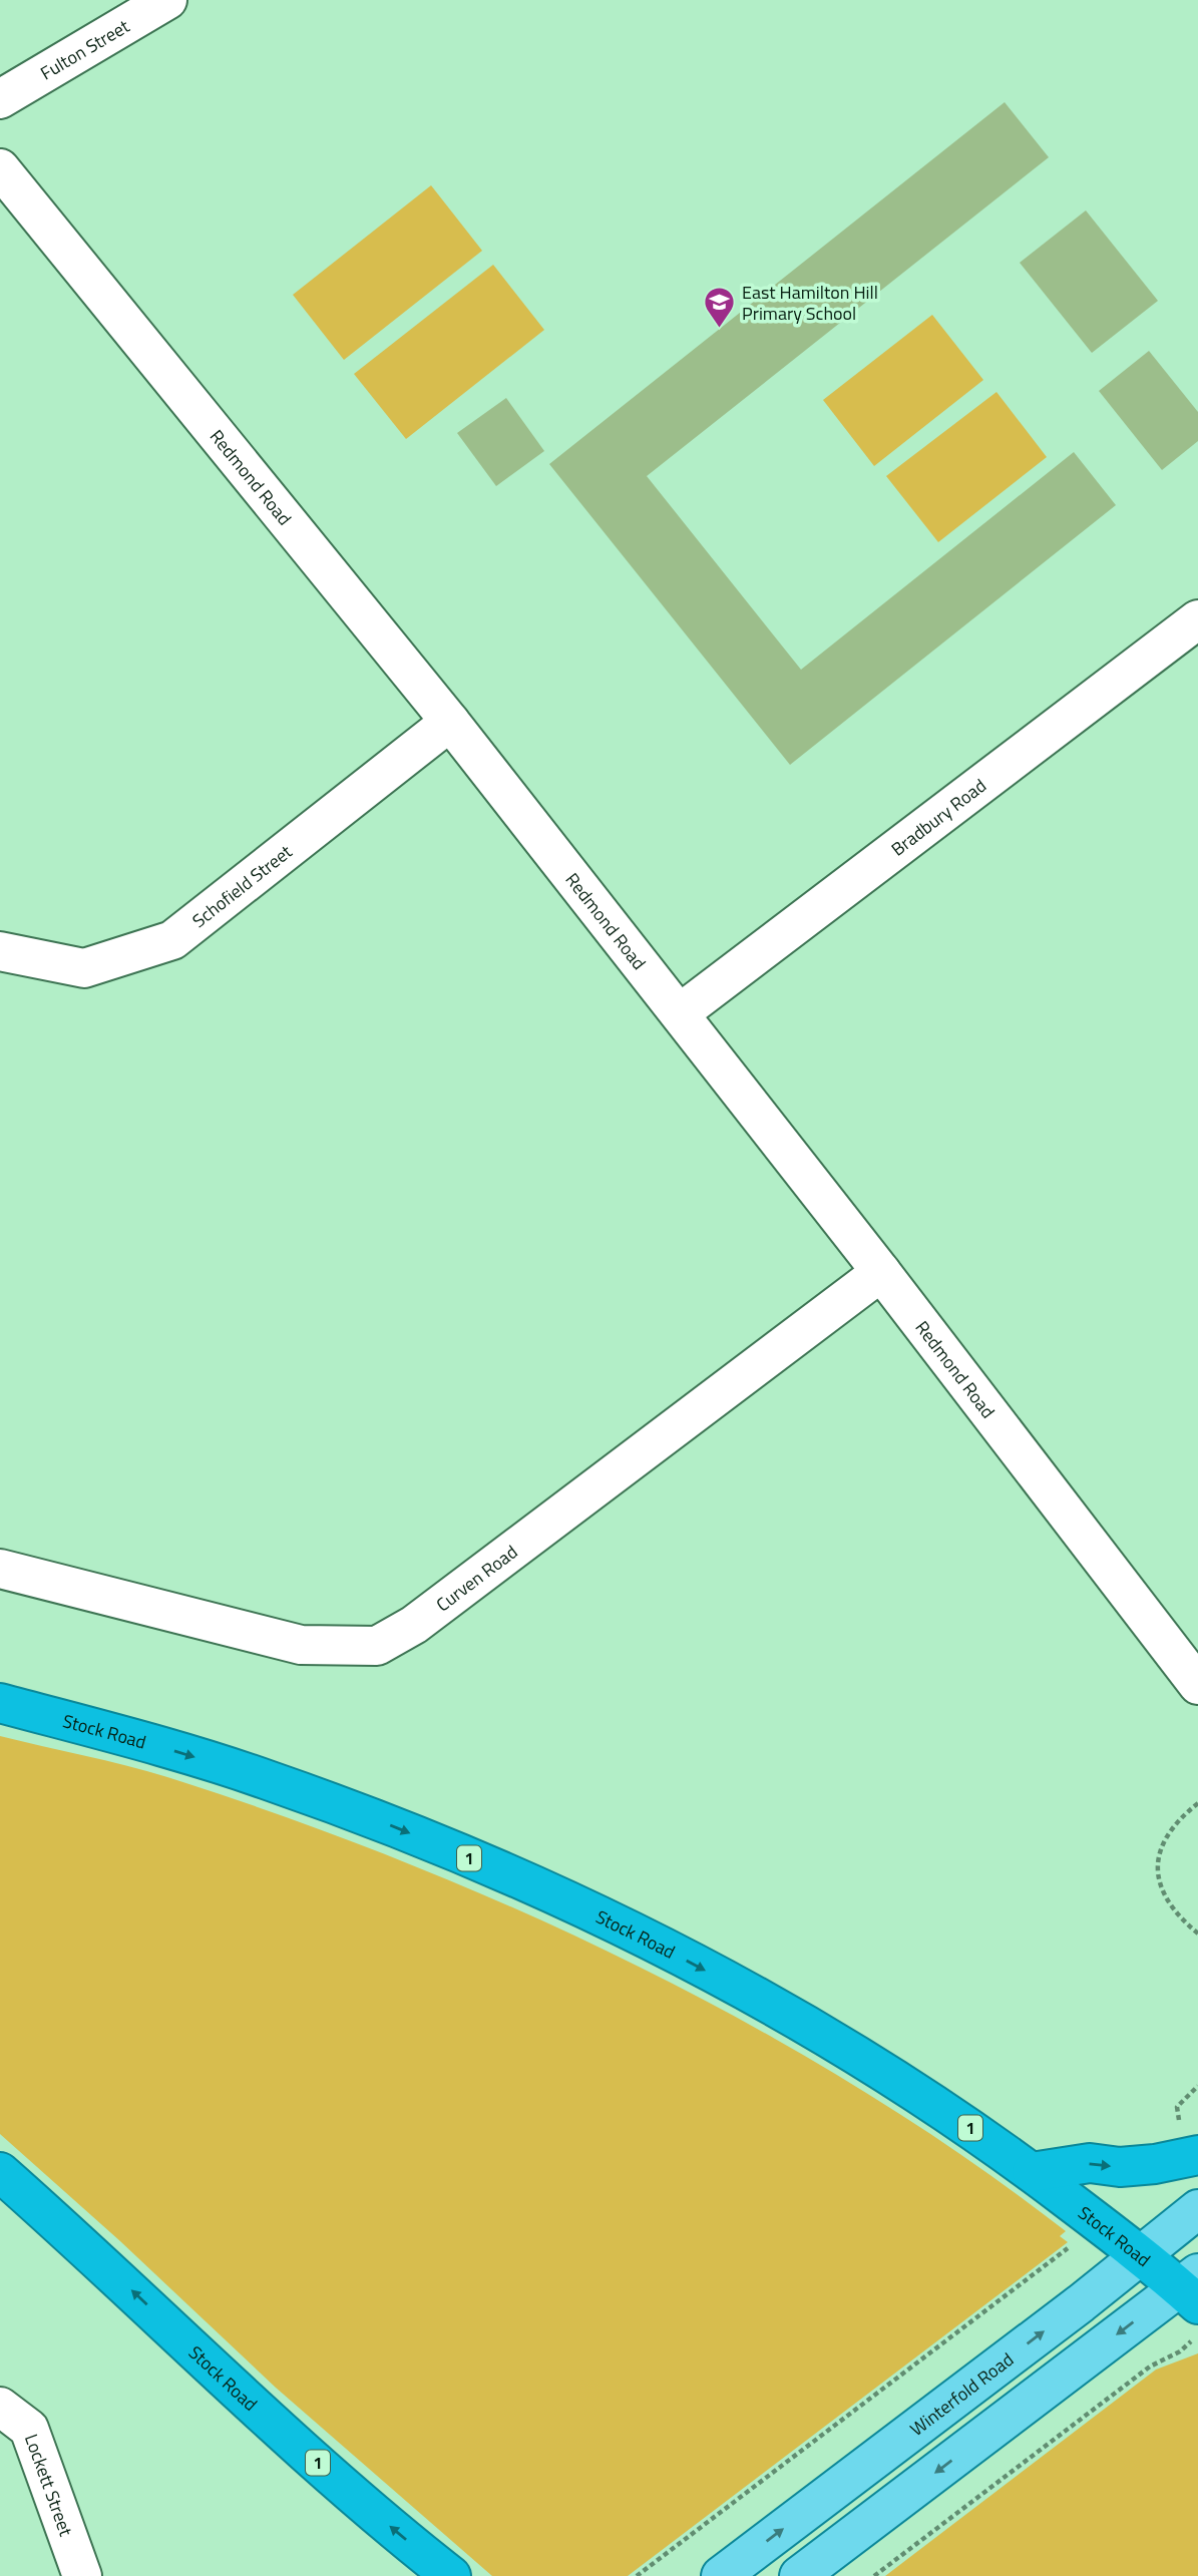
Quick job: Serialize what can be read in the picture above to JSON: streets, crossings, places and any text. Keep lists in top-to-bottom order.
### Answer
{
  "streets": {
    "highway": ["Stock Road", "1"],
    "main road": ["Winterfold Road"],
    "street": [
      "Fulton Street",
      "Redmond Road",
      "Bradbury Road",
      "Schofield Street",
      "Curven Road",
      "Lockett Street"
    ]
  },
  "crossings": [
    ["Redmond Road", "Bradbury Road"],
    ["Redmond Road", "Schofield Street"],
    ["Redmond Road", "Curven Road"],
    ["Stock Road", "Winterfold Road"]
  ],
  "places": {
    "school or university": ["East Hamilton Hill Primary School"]
  }
}
